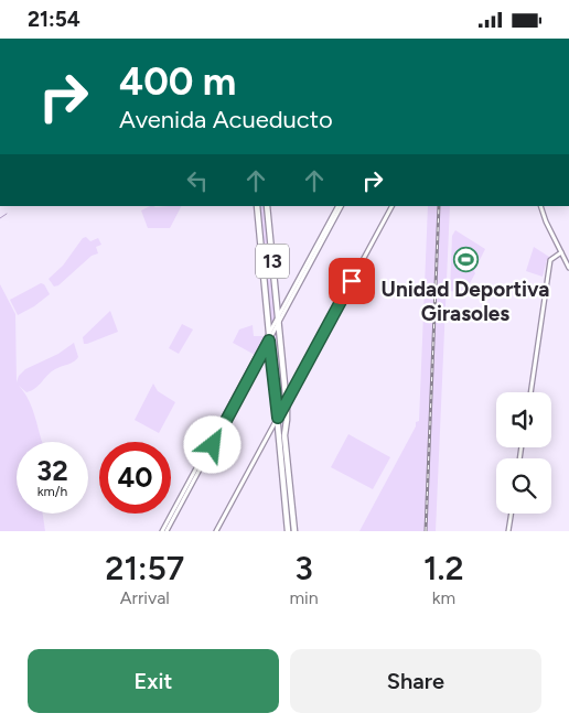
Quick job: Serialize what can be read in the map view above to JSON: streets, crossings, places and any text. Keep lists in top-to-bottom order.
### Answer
{
  "streets": {
    "main road": ["13"]
  },
  "places": {
    "sports": ["Unidad Deportiva Girasoles"]
  },
  "page": {
    "status": "21:54",
    "turn": ["400 m", "Avenida Acueducto"],
    "speed": "32 km/h",
    "limit": "40",
    "eta": [
      "21:57",
      "Arrival",
      "3",
      "min",
      "1.2",
      "km"
    ],
    "buttons": ["Exit", "Share"]
  }
}
